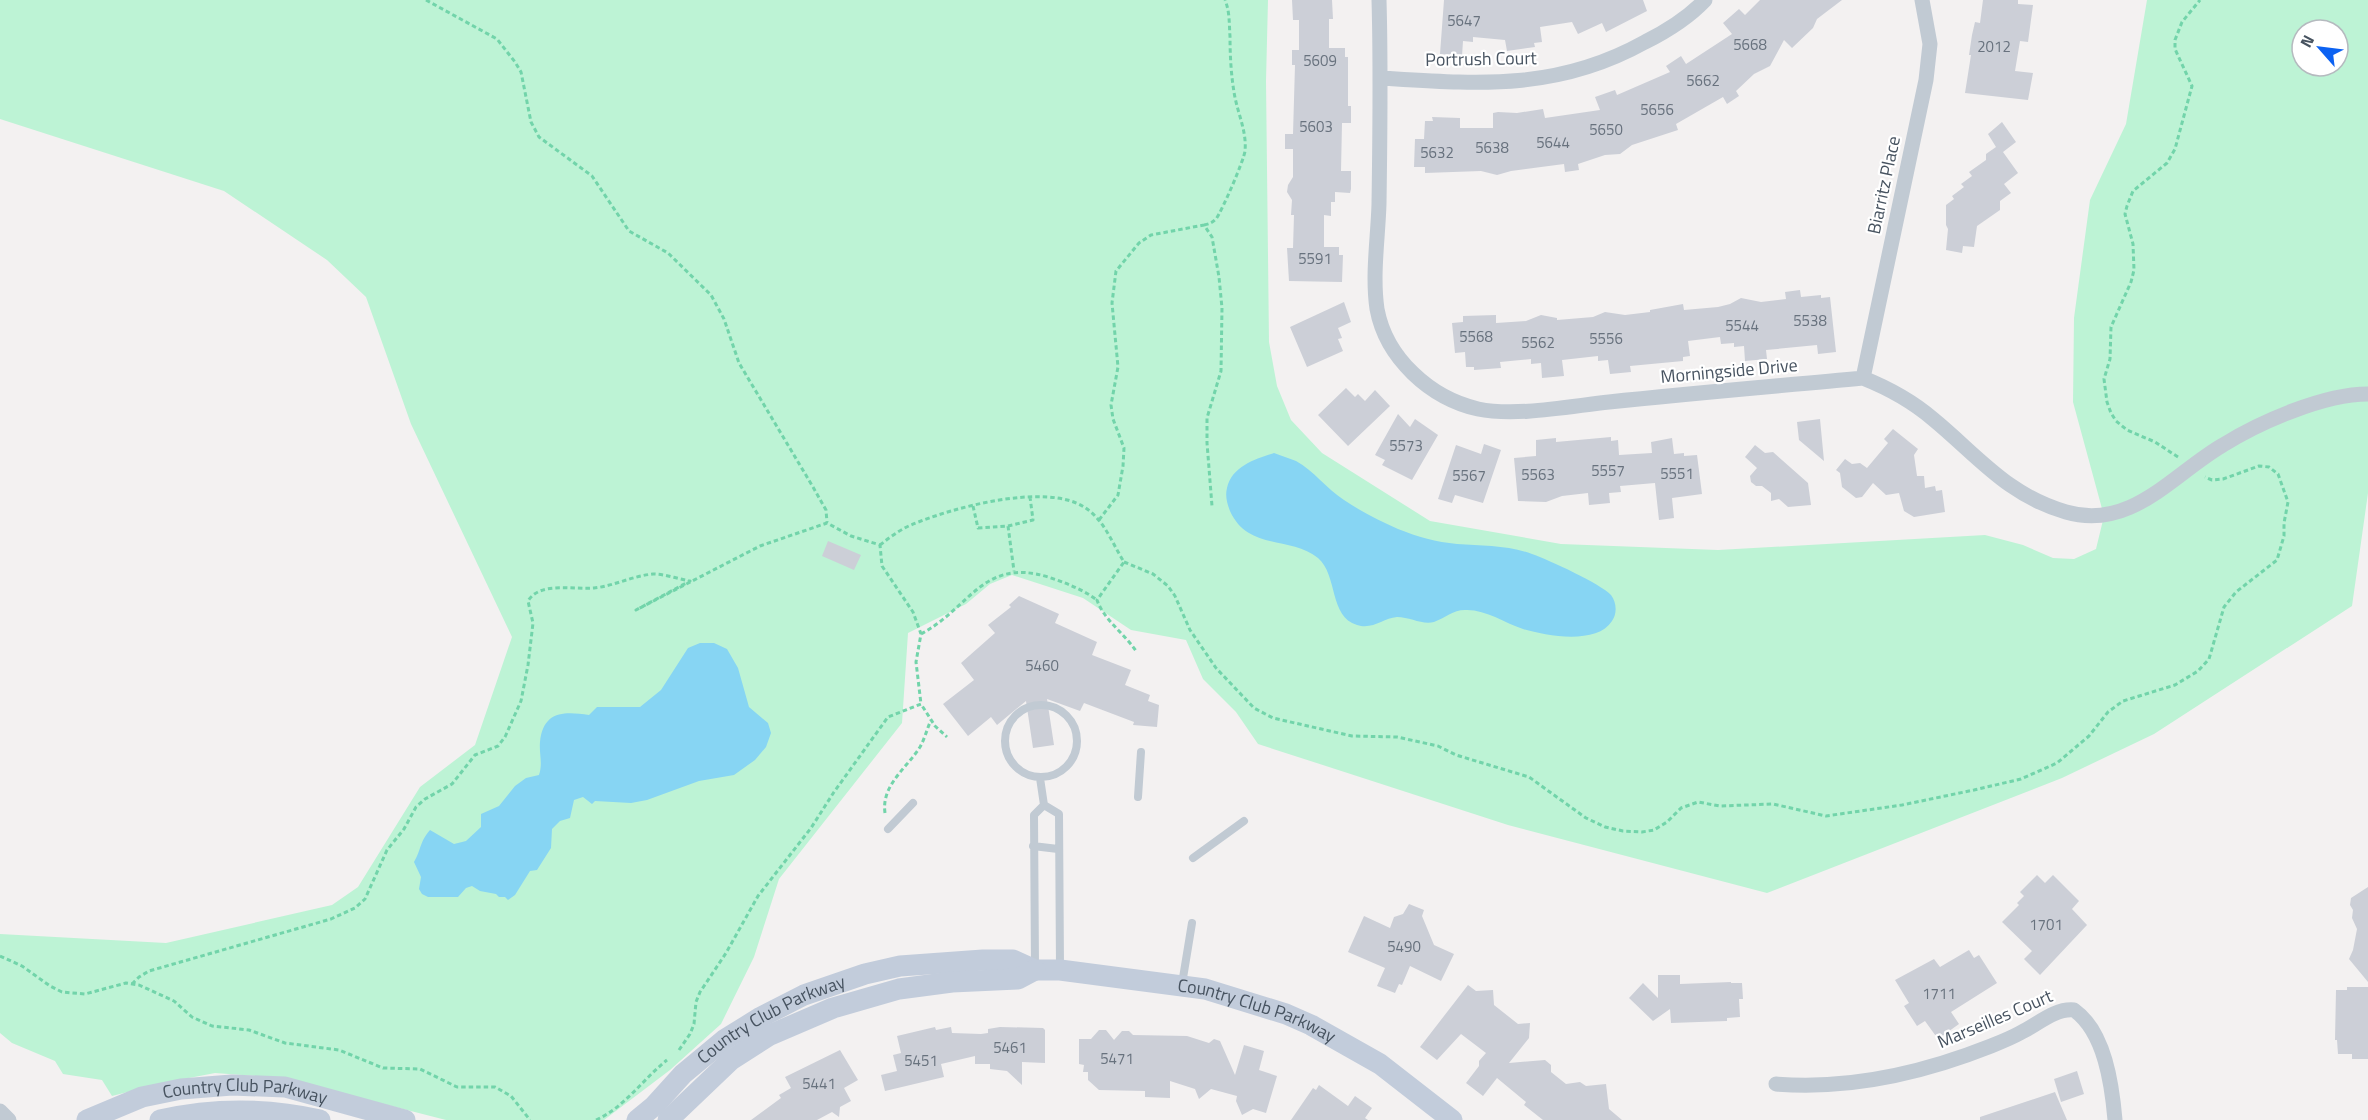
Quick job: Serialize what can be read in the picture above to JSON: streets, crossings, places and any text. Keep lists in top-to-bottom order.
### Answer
{
  "streets": {
    "street": [
      "Portrush Court",
      "Biarritz Place",
      "Morningside Drive",
      "Country Club Parkway",
      "Marseilles Court"
    ]
  },
  "crossings": [
    ["Portrush Court", "Morningside Drive"],
    ["Biarritz Place", "Morningside Drive"]
  ],
  "house_numbers": [
    "5647",
    "5668",
    "2012",
    "5609",
    "5662",
    "5656",
    "5603",
    "5650",
    "5644",
    "5638",
    "5632",
    "5591",
    "5538",
    "5544",
    "5568",
    "5556",
    "5562",
    "5573",
    "5557",
    "5551",
    "5563",
    "5567",
    "5460",
    "1701",
    "5490",
    "1711",
    "5461",
    "5471",
    "5451",
    "5441"
  ],
  "north": "top left"
}
